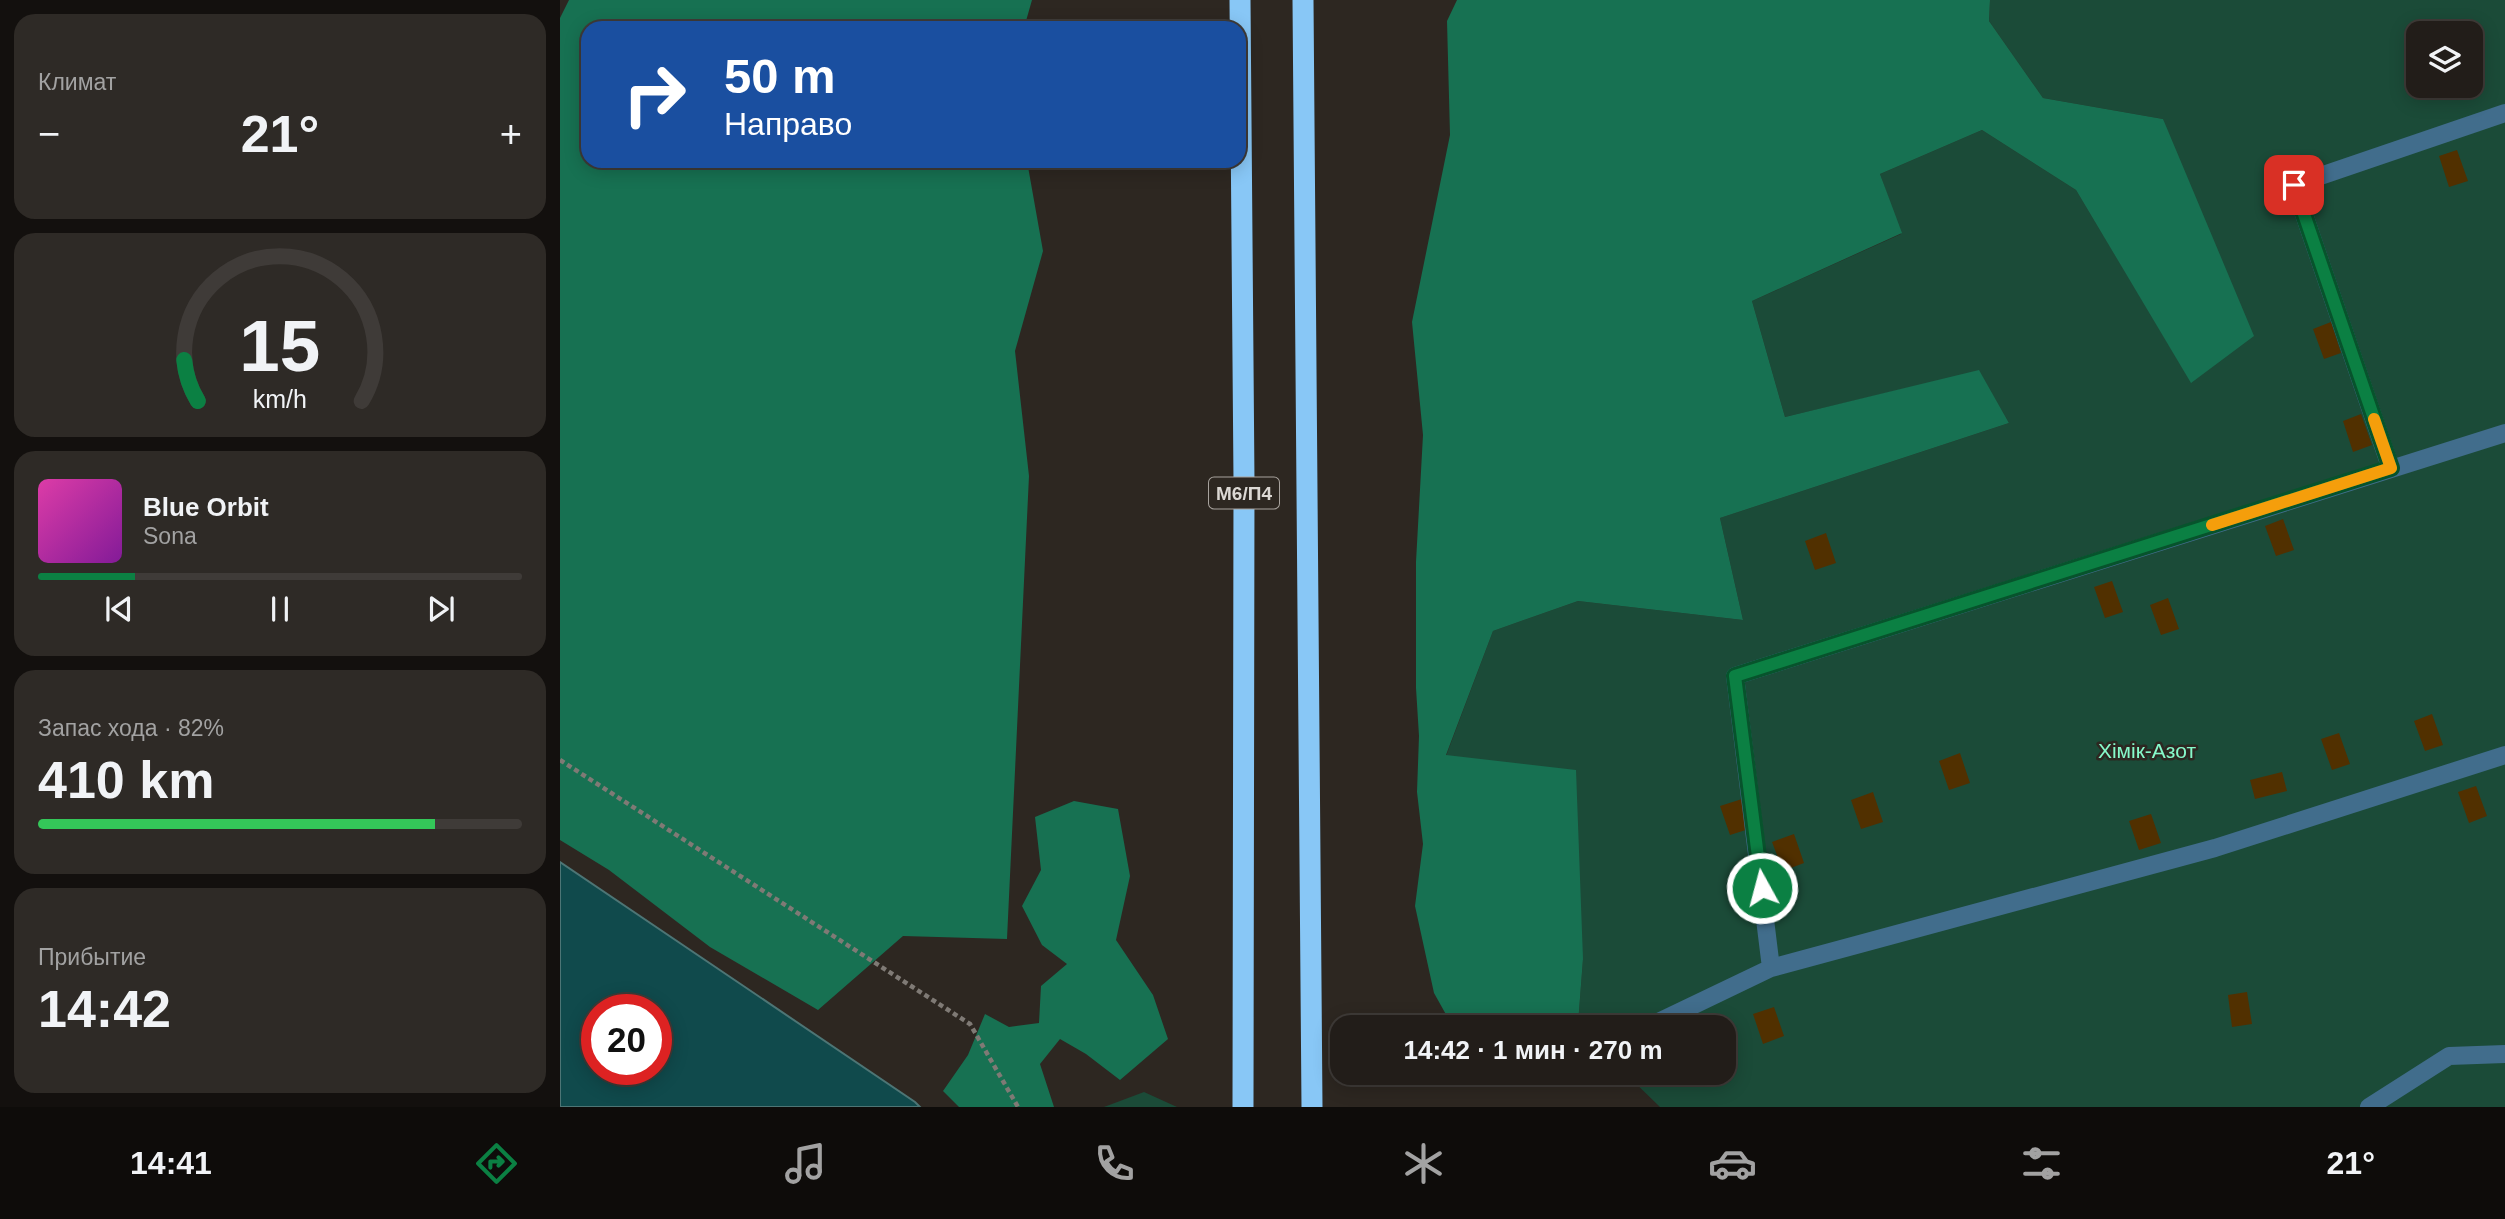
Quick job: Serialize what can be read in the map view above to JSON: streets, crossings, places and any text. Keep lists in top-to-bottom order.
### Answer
{
  "streets": {
    "highway": ["М6/П4"]
  },
  "parks": ["Хімік-Азот"],
  "page": {
    "tile": [
      "Климат",
      ["Запас хода · 82%", "410 km"],
      ["Прибытие", "14:42"]
    ],
    "turn": ["50 m", "Направо"],
    "heat": ["−", "21°", "+"],
    "song": ["Blue Orbit", "Sona"],
    "limit": "20",
    "trip": "14:42 · 1 мин · 270 m",
    "tabs": ["14:41", "21°"],
    "gauge": ["15", "km/h"]
  }
}
